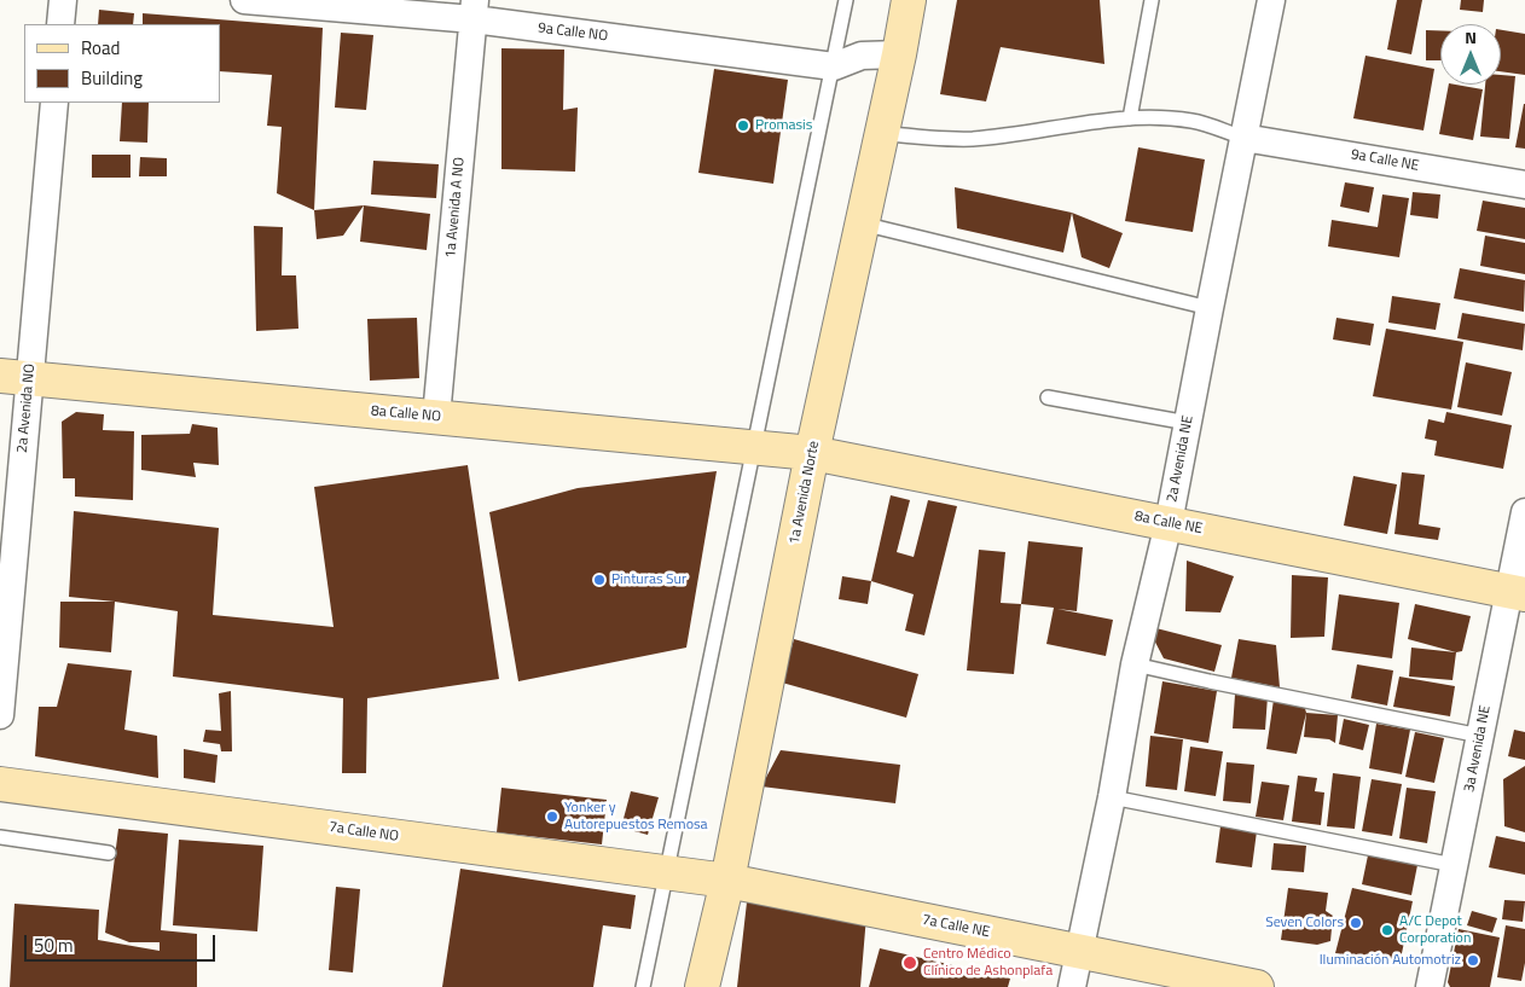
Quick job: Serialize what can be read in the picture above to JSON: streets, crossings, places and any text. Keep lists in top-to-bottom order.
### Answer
{
  "streets": {
    "street": [
      "9a Calle NO",
      "9a Calle NE",
      "1a Avenida A NO",
      "2a Avenida NO",
      "8a Calle NO",
      "2a Avenida NE",
      "1a Avenida Norte",
      "8a Calle NE",
      "3a Avenida NE",
      "7a Calle NO",
      "7a Calle NE"
    ]
  },
  "crossings": [
    ["9a Calle NO", "1a Avenida A NO"],
    ["9a Calle NO", "1a Avenida Norte"],
    ["9a Calle NE", "2a Avenida NE"],
    ["1a Avenida A NO", "8a Calle NO"],
    ["2a Avenida NO", "8a Calle NO"],
    ["8a Calle NO", "1a Avenida Norte"],
    ["8a Calle NO", "8a Calle NE"],
    ["2a Avenida NE", "8a Calle NE"],
    ["2a Avenida NE", "7a Calle NE"],
    ["1a Avenida Norte", "8a Calle NE"],
    ["1a Avenida Norte", "7a Calle NO"],
    ["1a Avenida Norte", "7a Calle NE"],
    ["8a Calle NE", "3a Avenida NE"],
    ["7a Calle NO", "7a Calle NE"]
  ],
  "places": [
    "Promasis",
    "Pinturas Sur",
    "Yonker y Autorepuestos Remosa",
    "Seven Colors",
    "A/C Depot Corporation",
    "Iluminación Automotriz",
    "Centro Médico Clínico de Ashonplafa"
  ],
  "legend": ["Road", "Building"],
  "scale_bar": "50 m",
  "north": "top"
}
